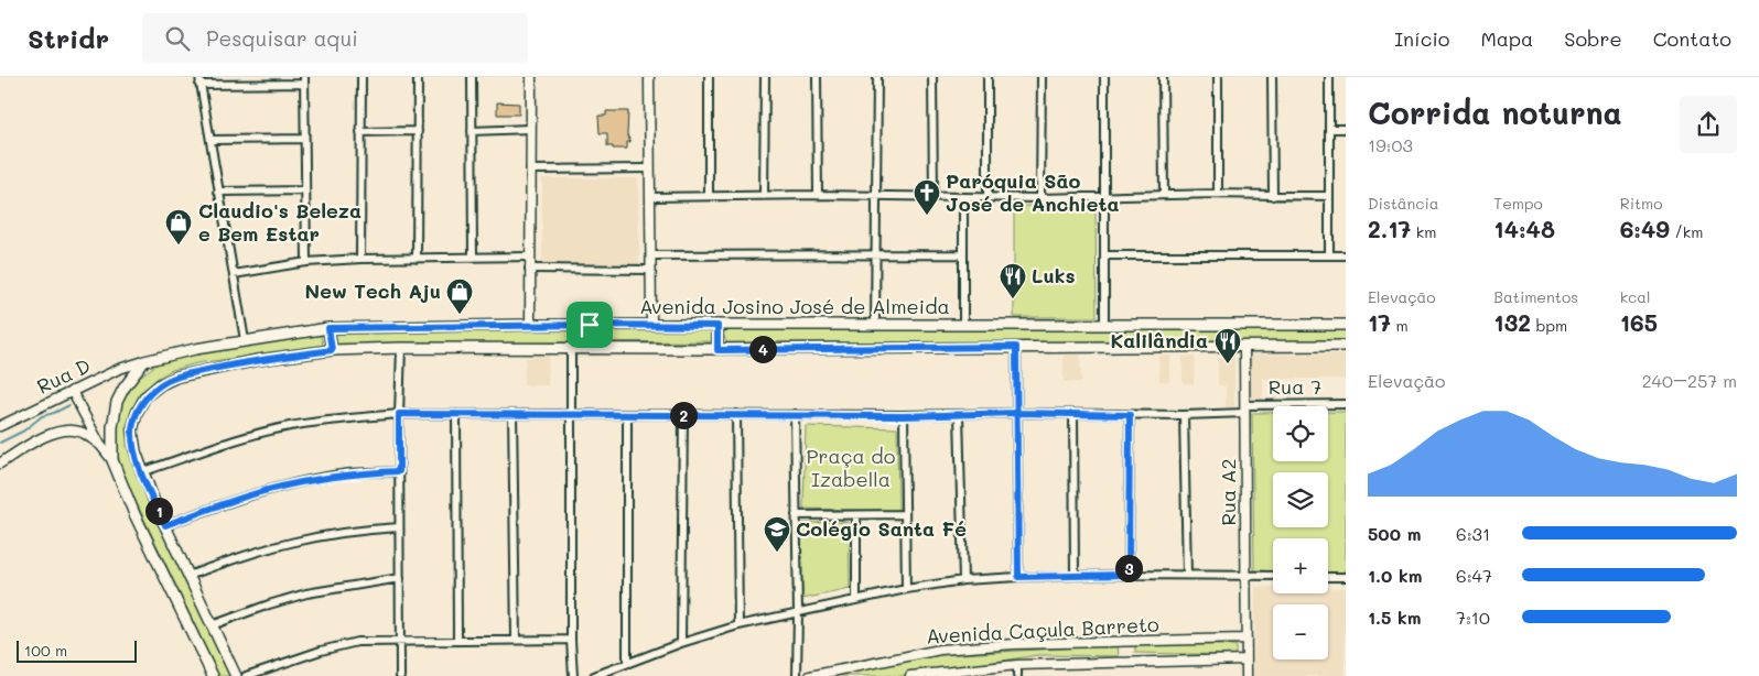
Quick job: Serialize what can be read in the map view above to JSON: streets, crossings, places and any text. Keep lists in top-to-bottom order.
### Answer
{
  "streets": {
    "main road": ["Avenida Josino José de Almeida"],
    "street": [
      "Rua D",
      "Rua 7",
      "Rua A2",
      "Avenida Caçula Barreto"
    ]
  },
  "crossings": [
    ["Avenida Josino José de Almeida", "Rua D"],
    ["Avenida Josino José de Almeida", "Rua 7"],
    ["Avenida Josino José de Almeida", "Rua A2"],
    ["Rua 7", "Rua A2"],
    ["Rua A2", "Avenida Caçula Barreto"]
  ],
  "parks": ["Praça do Izabella"],
  "places": {
    "church": ["Paróquia São José de Anchieta"],
    "shop": ["Claudio's Beleza e Bem Estar", "New Tech Aju"],
    "restaurant": ["Luks", "Kalilândia"],
    "school or university": ["Colégio Santa Fé"]
  },
  "scale_bar": "100 m",
  "page": {
    "header": "Stridr",
    "search": "Pesquisar aqui",
    "nav": [
      "Início",
      "Mapa",
      "Sobre",
      "Contato"
    ],
    "heading": ["Corrida noturna", "19:03"],
    "stats": [
      ["Distância", "2.17 km"],
      ["Tempo", "14:48"],
      ["Ritmo", "6:49 /km"],
      ["Elevação", "17 m"],
      ["Batimentos", "132 bpm"],
      ["kcal", "165"]
    ],
    "pins": [
      "4",
      "2",
      "1",
      "3"
    ],
    "chart": ["Elevação", "240–257 m"],
    "map_buttons": ["+", "−"],
    "list": [
      {
        "name": "500 m",
        "note": "6:31"
      },
      {
        "name": "1.0 km",
        "note": "6:47"
      },
      {
        "name": "1.5 km",
        "note": "7:10"
      }
    ],
    "scale": "100 m"
  }
}
